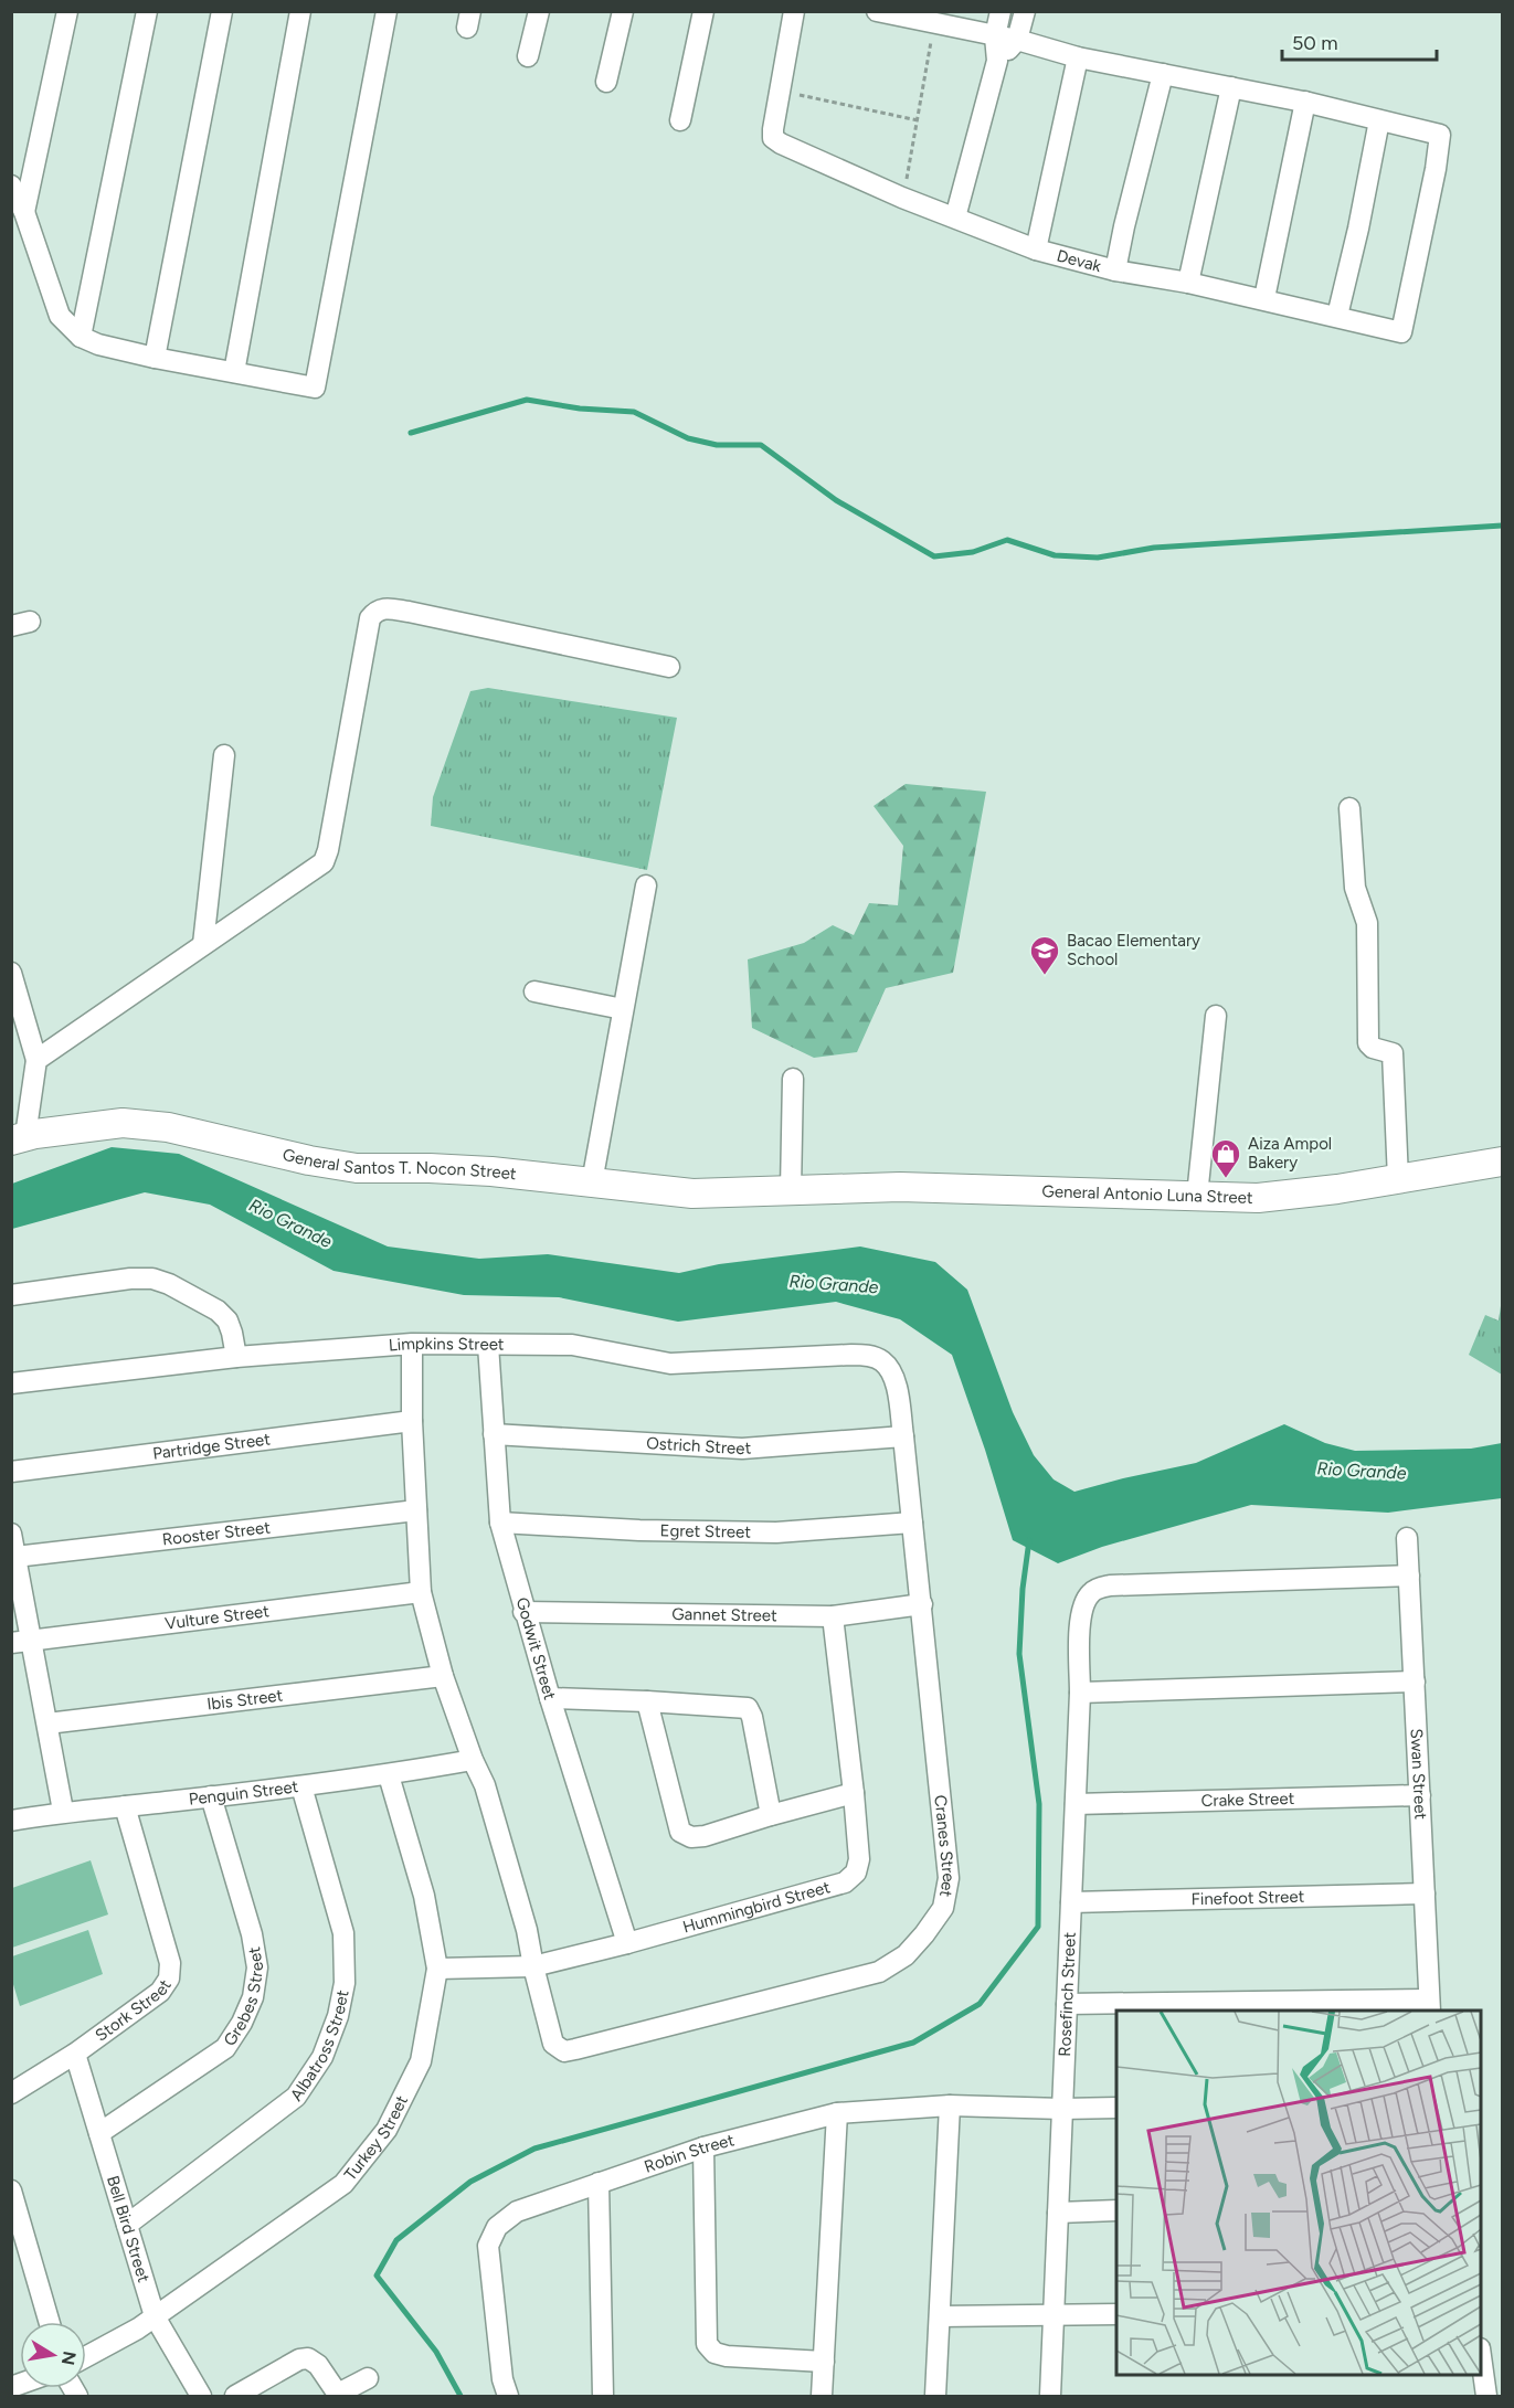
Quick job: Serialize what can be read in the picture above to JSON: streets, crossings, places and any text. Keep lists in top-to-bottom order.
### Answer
{
  "streets": {
    "main road": ["General Santos T. Nocon Street", "General Antonio Luna Street"],
    "street": [
      "Devak",
      "Limpkins Street",
      "Ostrich Street",
      "Partridge Street",
      "Egret Street",
      "Rooster Street",
      "Gannet Street",
      "Vulture Street",
      "Godwit Street",
      "Ibis Street",
      "Swan Street",
      "Penguin Street",
      "Crake Street",
      "Cranes Street",
      "Finefoot Street",
      "Hummingbird Street",
      "Grebes Street",
      "Rosefinch Street",
      "Stork Street",
      "Albatross Street",
      "Turkey Street",
      "Robin Street",
      "Bell Bird Street"
    ]
  },
  "crossings": [
    ["General Santos T. Nocon Street", "General Antonio Luna Street"],
    ["Limpkins Street", "Godwit Street"],
    ["Limpkins Street", "Cranes Street"],
    ["Ostrich Street", "Godwit Street"],
    ["Ostrich Street", "Cranes Street"],
    ["Egret Street", "Godwit Street"],
    ["Egret Street", "Cranes Street"],
    ["Gannet Street", "Godwit Street"],
    ["Gannet Street", "Cranes Street"],
    ["Gannet Street", "Hummingbird Street"],
    ["Godwit Street", "Hummingbird Street"],
    ["Swan Street", "Crake Street"],
    ["Swan Street", "Finefoot Street"],
    ["Swan Street", "Rosefinch Street"],
    ["Penguin Street", "Grebes Street"],
    ["Penguin Street", "Stork Street"],
    ["Penguin Street", "Albatross Street"],
    ["Penguin Street", "Turkey Street"],
    ["Crake Street", "Rosefinch Street"],
    ["Cranes Street", "Hummingbird Street"],
    ["Finefoot Street", "Rosefinch Street"],
    ["Hummingbird Street", "Turkey Street"],
    ["Grebes Street", "Bell Bird Street"],
    ["Rosefinch Street", "Robin Street"],
    ["Stork Street", "Bell Bird Street"],
    ["Albatross Street", "Bell Bird Street"],
    ["Turkey Street", "Bell Bird Street"]
  ],
  "water": ["Rio Grande"],
  "places": {
    "school or university": ["Bacao Elementary School"],
    "shop": ["Aiza Ampol Bakery"]
  },
  "scale_bar": "50 m",
  "north": "right"
}
